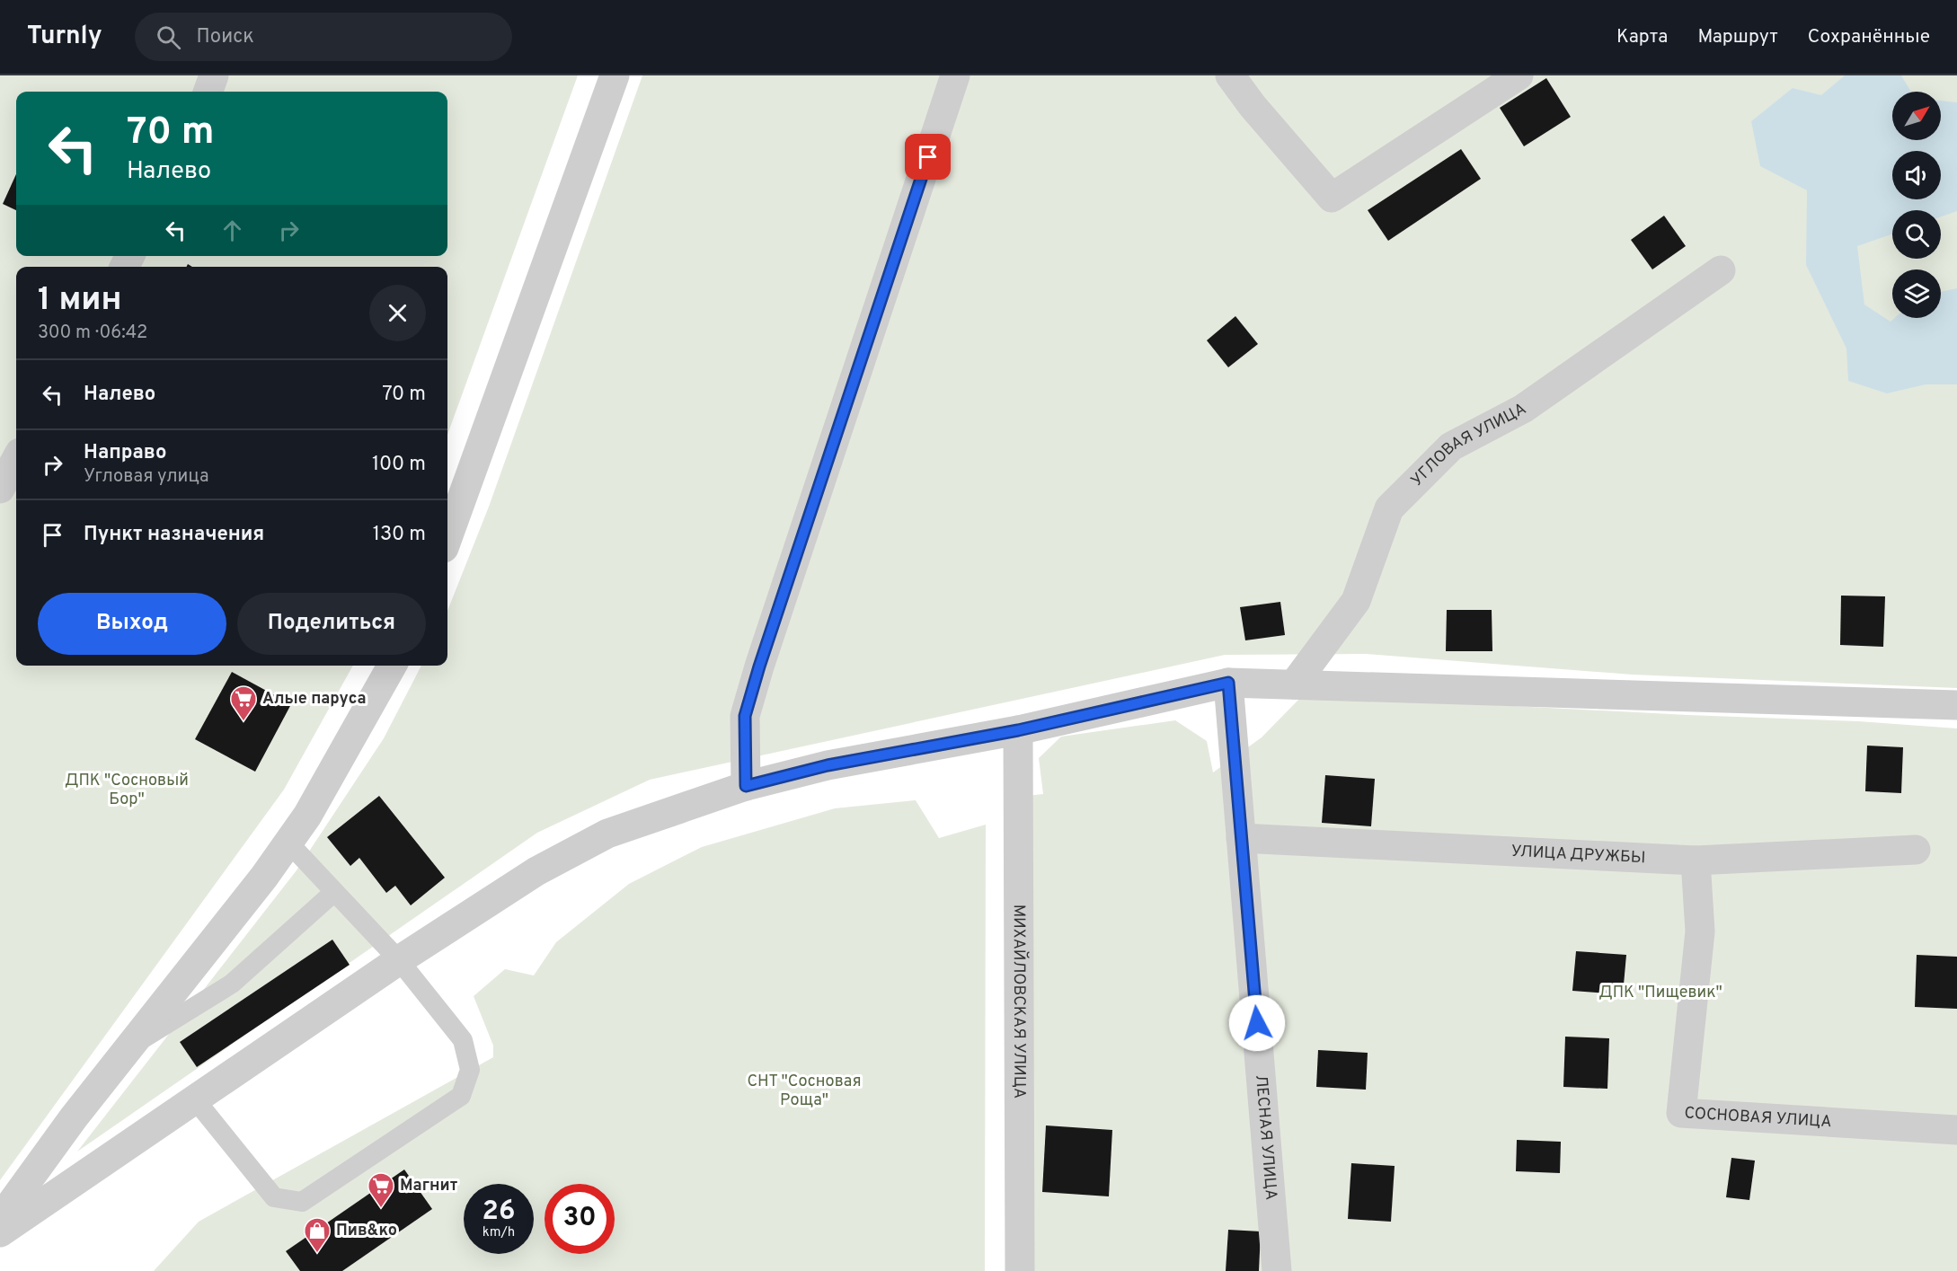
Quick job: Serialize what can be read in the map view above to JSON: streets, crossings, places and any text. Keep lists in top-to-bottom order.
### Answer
{
  "streets": {
    "street": [
      "УГЛОВАЯ УЛИЦА",
      "УЛИЦА ДРУЖБЫ",
      "МИХАЙЛОВСКАЯ УЛИЦА",
      "СОСНОВАЯ УЛИЦА",
      "ЛЕСНАЯ УЛИЦА"
    ]
  },
  "crossings": [
    ["УЛИЦА ДРУЖБЫ", "СОСНОВАЯ УЛИЦА"],
    ["УЛИЦА ДРУЖБЫ", "ЛЕСНАЯ УЛИЦА"]
  ],
  "parks": ["ДПК \"Сосновый Бор\"", "ДПК \"Пищевик\"", "СНТ \"Сосновая Роща\""],
  "places": {
    "supermarket": ["Алые паруса", "Магнит"],
    "shop": ["Пив&ко"]
  },
  "north": "top right",
  "page": {
    "header": "Turnly",
    "search": "Поиск",
    "nav": ["Карта", "Маршрут", "Сохранённые"],
    "turn": ["70 m", "Налево"],
    "heading": ["1 мин", "300 m · 06:42"],
    "list": [
      {
        "name": "Налево",
        "value": "70 m"
      },
      {
        "name": "Направо",
        "note": "Угловая улица",
        "value": "100 m"
      },
      {
        "name": "Пункт назначения",
        "value": "130 m"
      }
    ],
    "buttons": ["Выход", "Поделиться"],
    "speed": "26 km/h",
    "limit": "30"
  }
}
